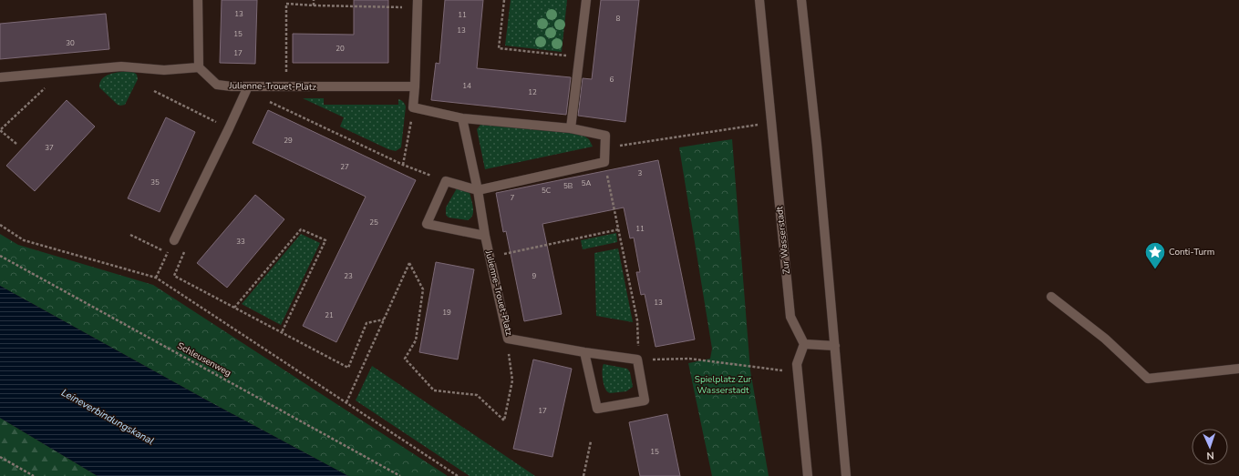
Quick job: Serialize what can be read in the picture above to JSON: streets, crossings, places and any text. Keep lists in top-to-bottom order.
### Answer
{
  "streets": {
    "street": ["Julienne-Trouet-Platz", "Zur Wasserstadt"],
    "path": ["Schleusenweg"]
  },
  "water": ["Leineverbindungskanal"],
  "parks": ["Spielplatz Zur Wasserstadt"],
  "places": {
    "place": ["Conti-Turm"]
  },
  "house_numbers": [
    "13",
    "11",
    "8",
    "13",
    "15",
    "30",
    "20",
    "17",
    "6",
    "14",
    "12",
    "29",
    "37",
    "27",
    "3",
    "35",
    "5A",
    "5B",
    "5C",
    "7",
    "25",
    "11",
    "33",
    "23",
    "9",
    "13",
    "19",
    "21",
    "17",
    "15"
  ],
  "north": "bottom"
}
